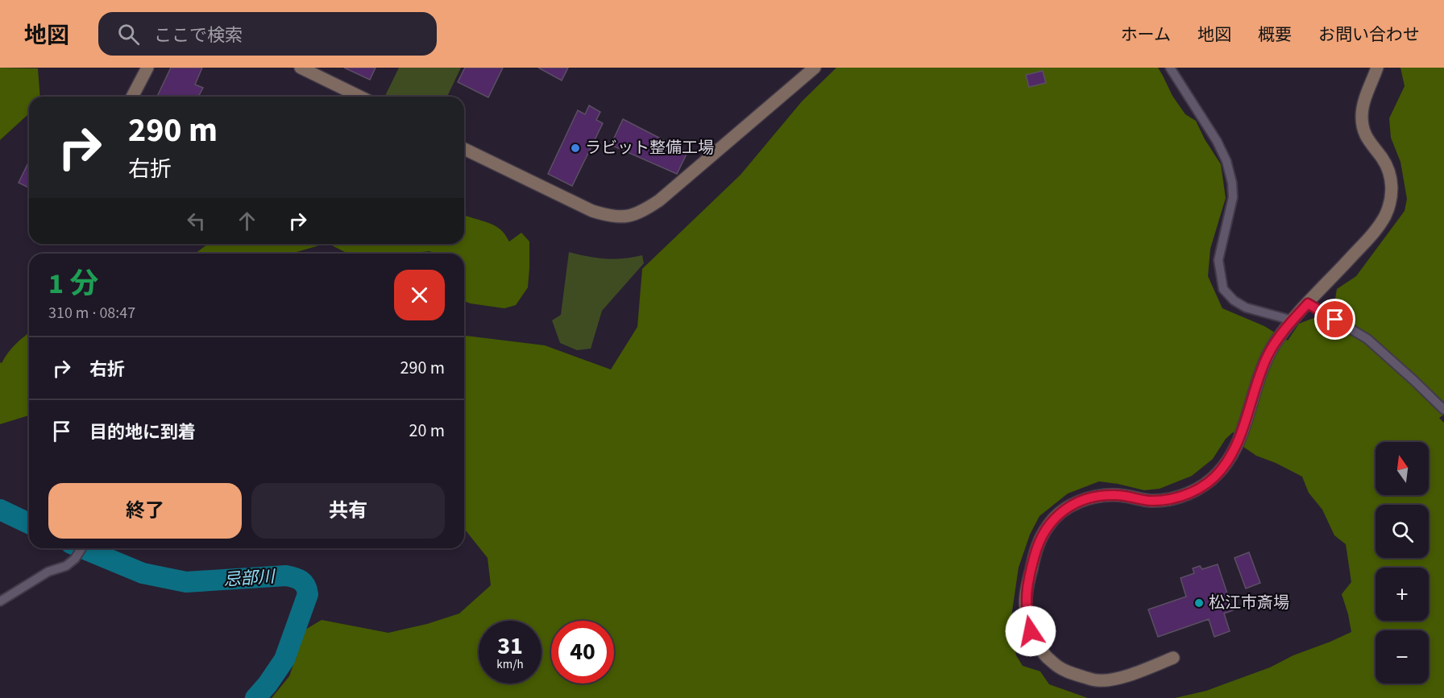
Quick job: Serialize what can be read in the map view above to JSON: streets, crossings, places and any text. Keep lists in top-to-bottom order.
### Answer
{
  "water": ["忌部川"],
  "places": ["ラビット整備工場", "松江市斎場"],
  "north": "top",
  "page": {
    "header": "地図",
    "search": "ここで検索",
    "nav": [
      "ホーム",
      "地図",
      "概要",
      "お問い合わせ"
    ],
    "turn": ["290 m", "右折"],
    "heading": ["1 分", "310 m · 08:47"],
    "list": [
      {
        "name": "右折",
        "value": "290 m"
      },
      {
        "name": "目的地に到着",
        "value": "20 m"
      }
    ],
    "map_buttons": ["+", "−"],
    "buttons": ["終了", "共有"],
    "speed": "31 km/h",
    "limit": "40"
  }
}
